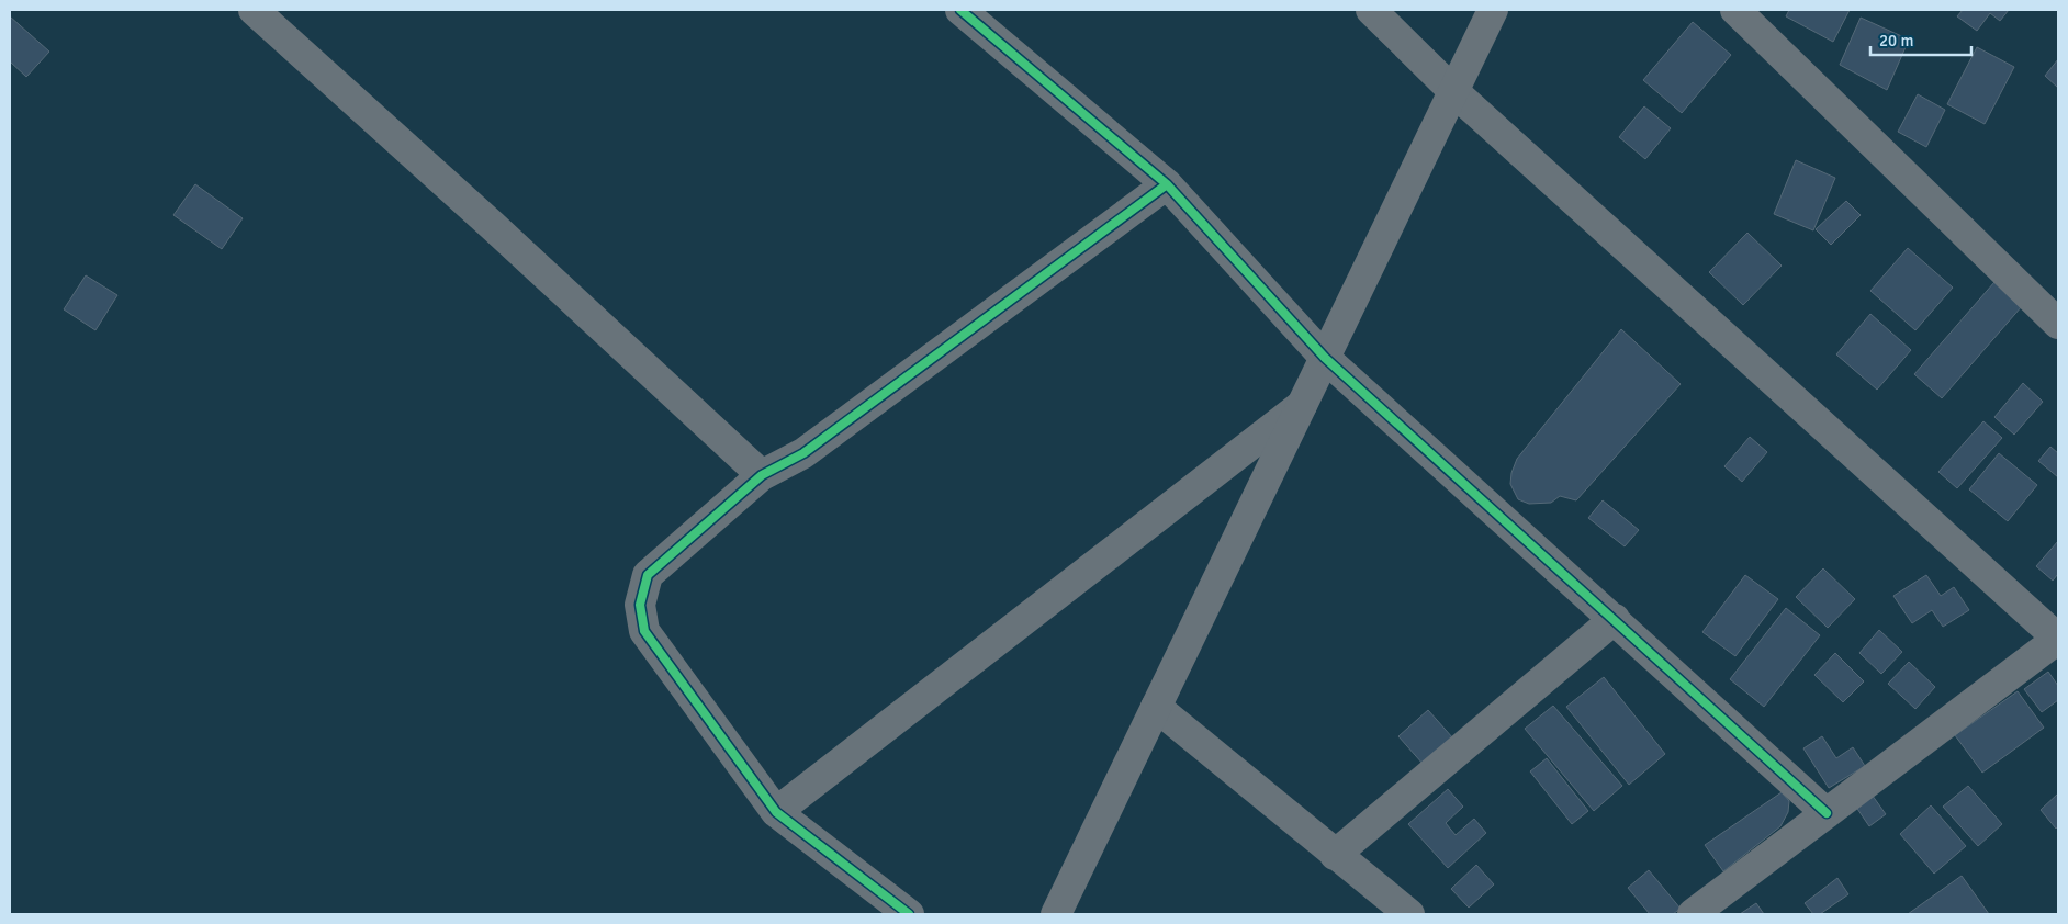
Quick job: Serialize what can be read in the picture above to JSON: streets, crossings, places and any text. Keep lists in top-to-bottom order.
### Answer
{
  "scale_bar": "20 m"
}
